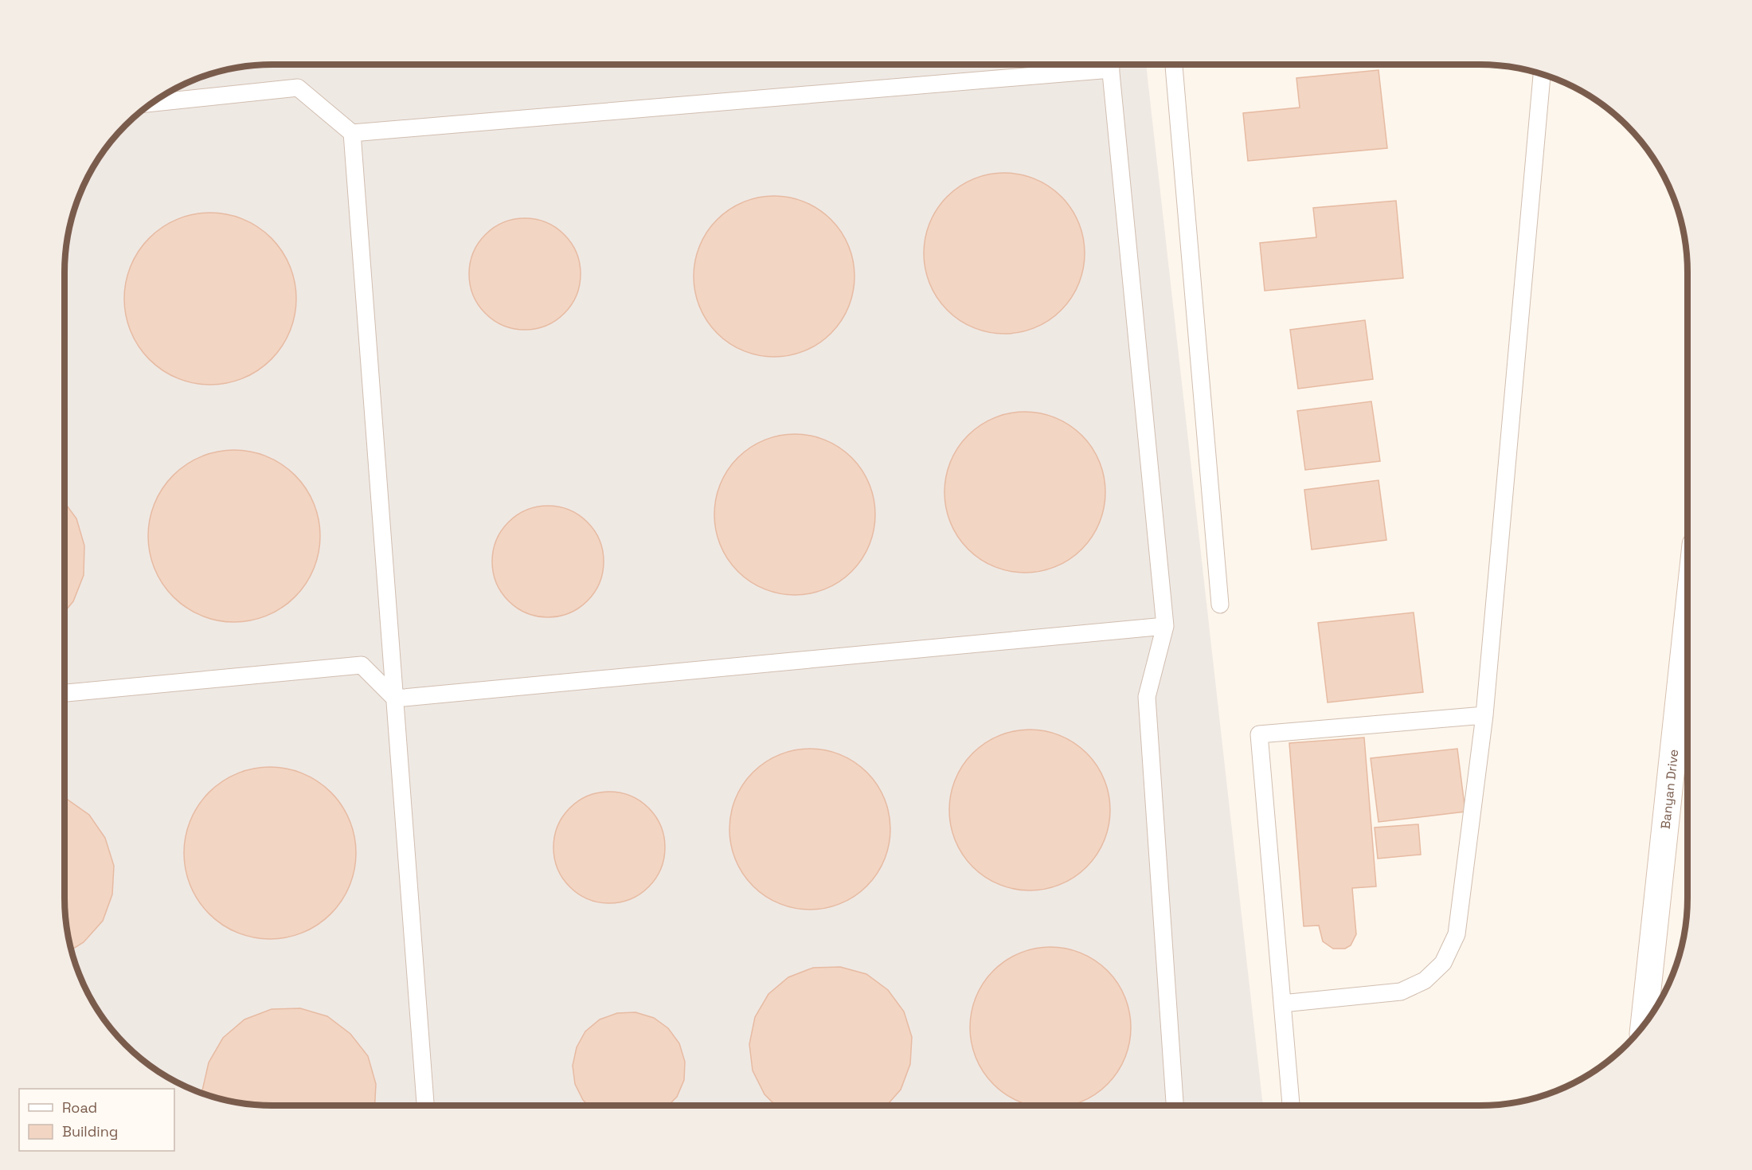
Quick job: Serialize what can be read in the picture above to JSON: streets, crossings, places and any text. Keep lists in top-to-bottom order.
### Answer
{
  "streets": {
    "street": ["Banyan Drive"]
  },
  "legend": ["Road", "Building"]
}
